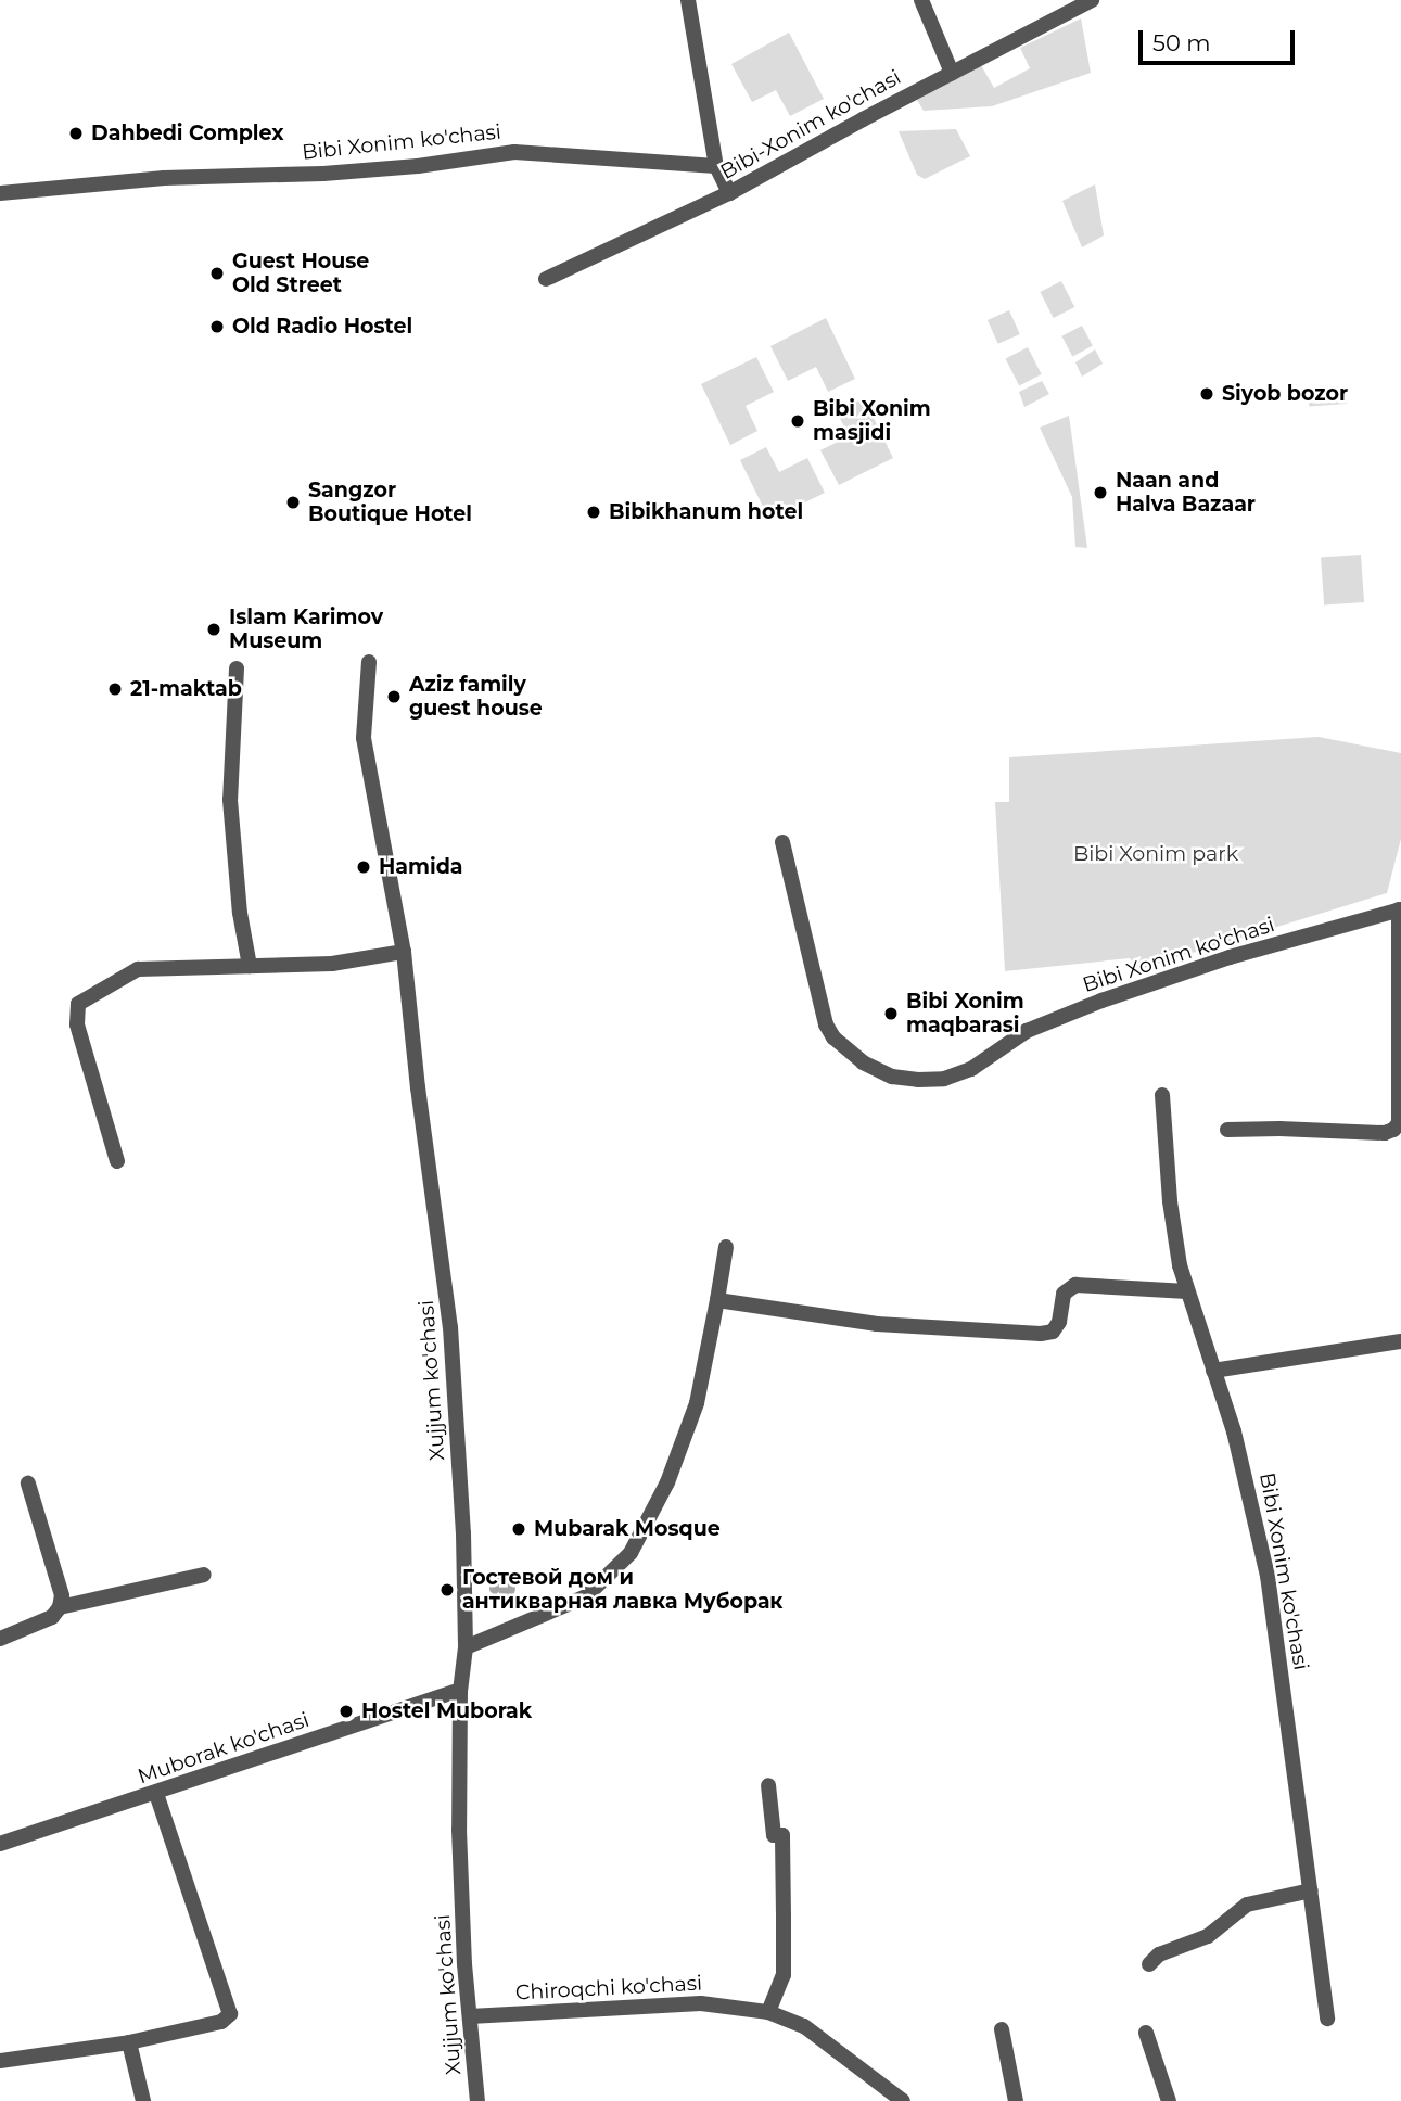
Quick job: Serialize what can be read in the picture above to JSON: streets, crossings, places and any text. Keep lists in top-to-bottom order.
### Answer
{
  "streets": {
    "street": [
      "Bibi-Xonim ko'chasi",
      "Bibi Xonim ko'chasi",
      "Xujjum ko'chasi",
      "Muborak ko'chasi",
      "Chiroqchi ko'chasi"
    ]
  },
  "crossings": [
    ["Xujjum ko'chasi", "Muborak ko'chasi"],
    ["Xujjum ko'chasi", "Chiroqchi ko'chasi"]
  ],
  "parks": ["Bibi Xonim park"],
  "places": [
    "Dahbedi Complex",
    "Guest House Old Street",
    "Old Radio Hostel",
    "Siyob bozor",
    "Bibi Xonim masjidi",
    "Naan and Halva Bazaar",
    "Sangzor Boutique Hotel",
    "Bibikhanum hotel",
    "Islam Karimov Museum",
    "21-maktab",
    "Aziz family guest house",
    "Hamida",
    "Bibi Xonim maqbarasi",
    "Mubarak Mosque",
    "Гостевой дом и антикварная лавка Муборак",
    "Hostel Muborak"
  ],
  "scale_bar": "50 m"
}
